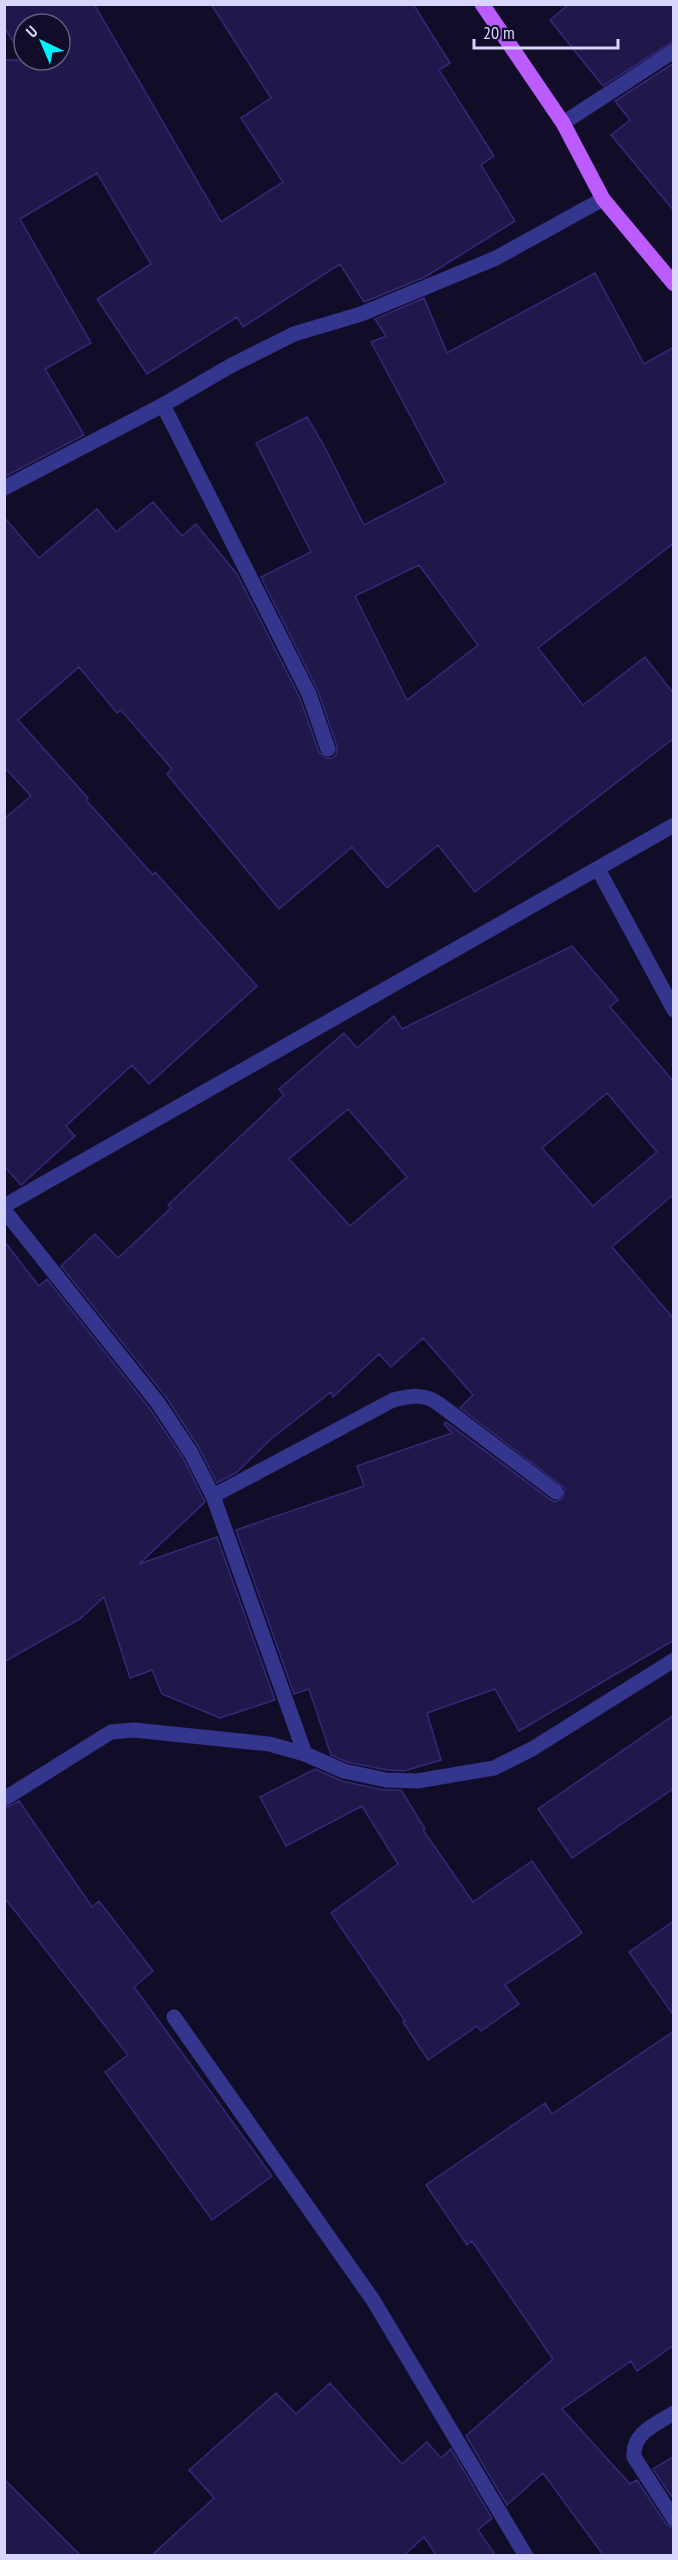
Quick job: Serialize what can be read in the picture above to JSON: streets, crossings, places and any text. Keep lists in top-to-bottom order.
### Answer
{
  "scale_bar": "20 m",
  "north": "top left"
}
